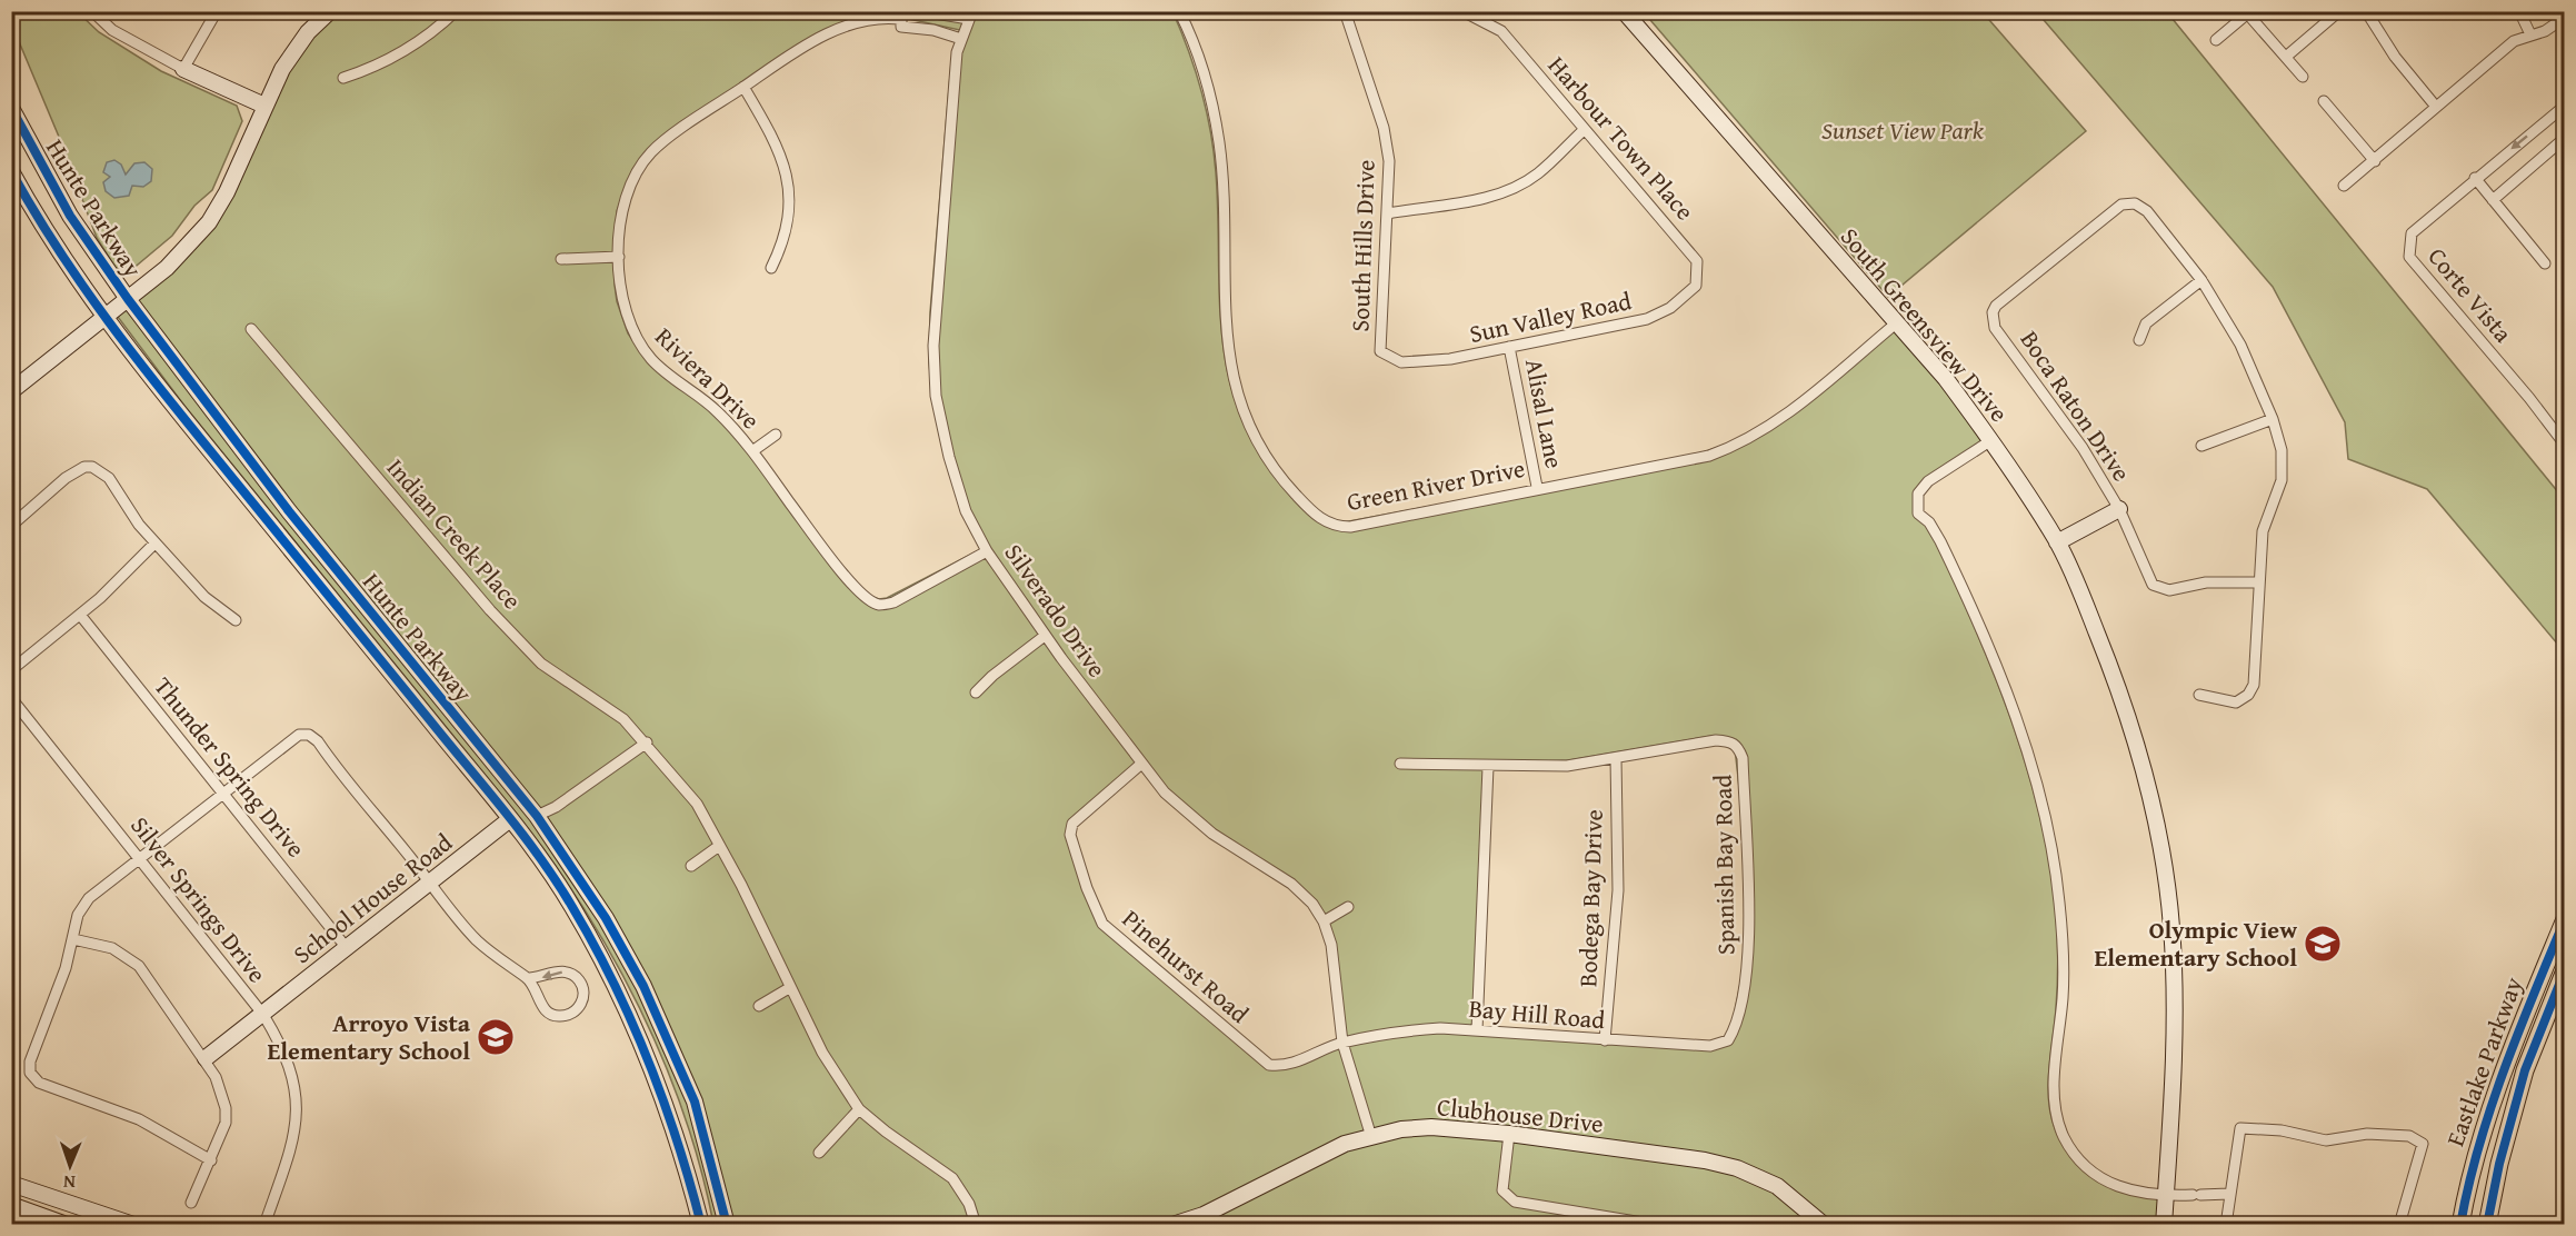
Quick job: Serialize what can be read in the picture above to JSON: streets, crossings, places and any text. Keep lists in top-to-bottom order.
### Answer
{
  "streets": {
    "main road": ["Eastlake Parkway"],
    "street": [
      "Harbour Town Place",
      "Hunte Parkway",
      "South Hills Drive",
      "Corte Vista",
      "Sun Valley Road",
      "South Greensview Drive",
      "Riviera Drive",
      "Boca Raton Drive",
      "Alisal Lane",
      "Green River Drive",
      "Indian Creek Place",
      "Silverado Drive",
      "Thunder Spring Drive",
      "Spanish Bay Road",
      "School House Road",
      "Bodega Bay Drive",
      "Silver Springs Drive",
      "Pinehurst Road",
      "Bay Hill Road",
      "Clubhouse Drive"
    ]
  },
  "crossings": [
    ["Harbour Town Place", "Sun Valley Road"],
    ["Hunte Parkway", "School House Road"],
    ["South Hills Drive", "Sun Valley Road"],
    ["Sun Valley Road", "Alisal Lane"],
    ["South Greensview Drive", "Green River Drive"],
    ["Riviera Drive", "Silverado Drive"],
    ["Alisal Lane", "Green River Drive"],
    ["Silverado Drive", "Pinehurst Road"],
    ["Silverado Drive", "Bay Hill Road"],
    ["Silverado Drive", "Clubhouse Drive"],
    ["Thunder Spring Drive", "School House Road"],
    ["Spanish Bay Road", "Bodega Bay Drive"],
    ["Spanish Bay Road", "Bay Hill Road"],
    ["School House Road", "Silver Springs Drive"],
    ["Bodega Bay Drive", "Bay Hill Road"],
    ["Pinehurst Road", "Bay Hill Road"]
  ],
  "parks": ["Sunset View Park"],
  "places": {
    "school or university": ["Olympic View Elementary School", "Arroyo Vista Elementary School"]
  },
  "north": "bottom"
}
